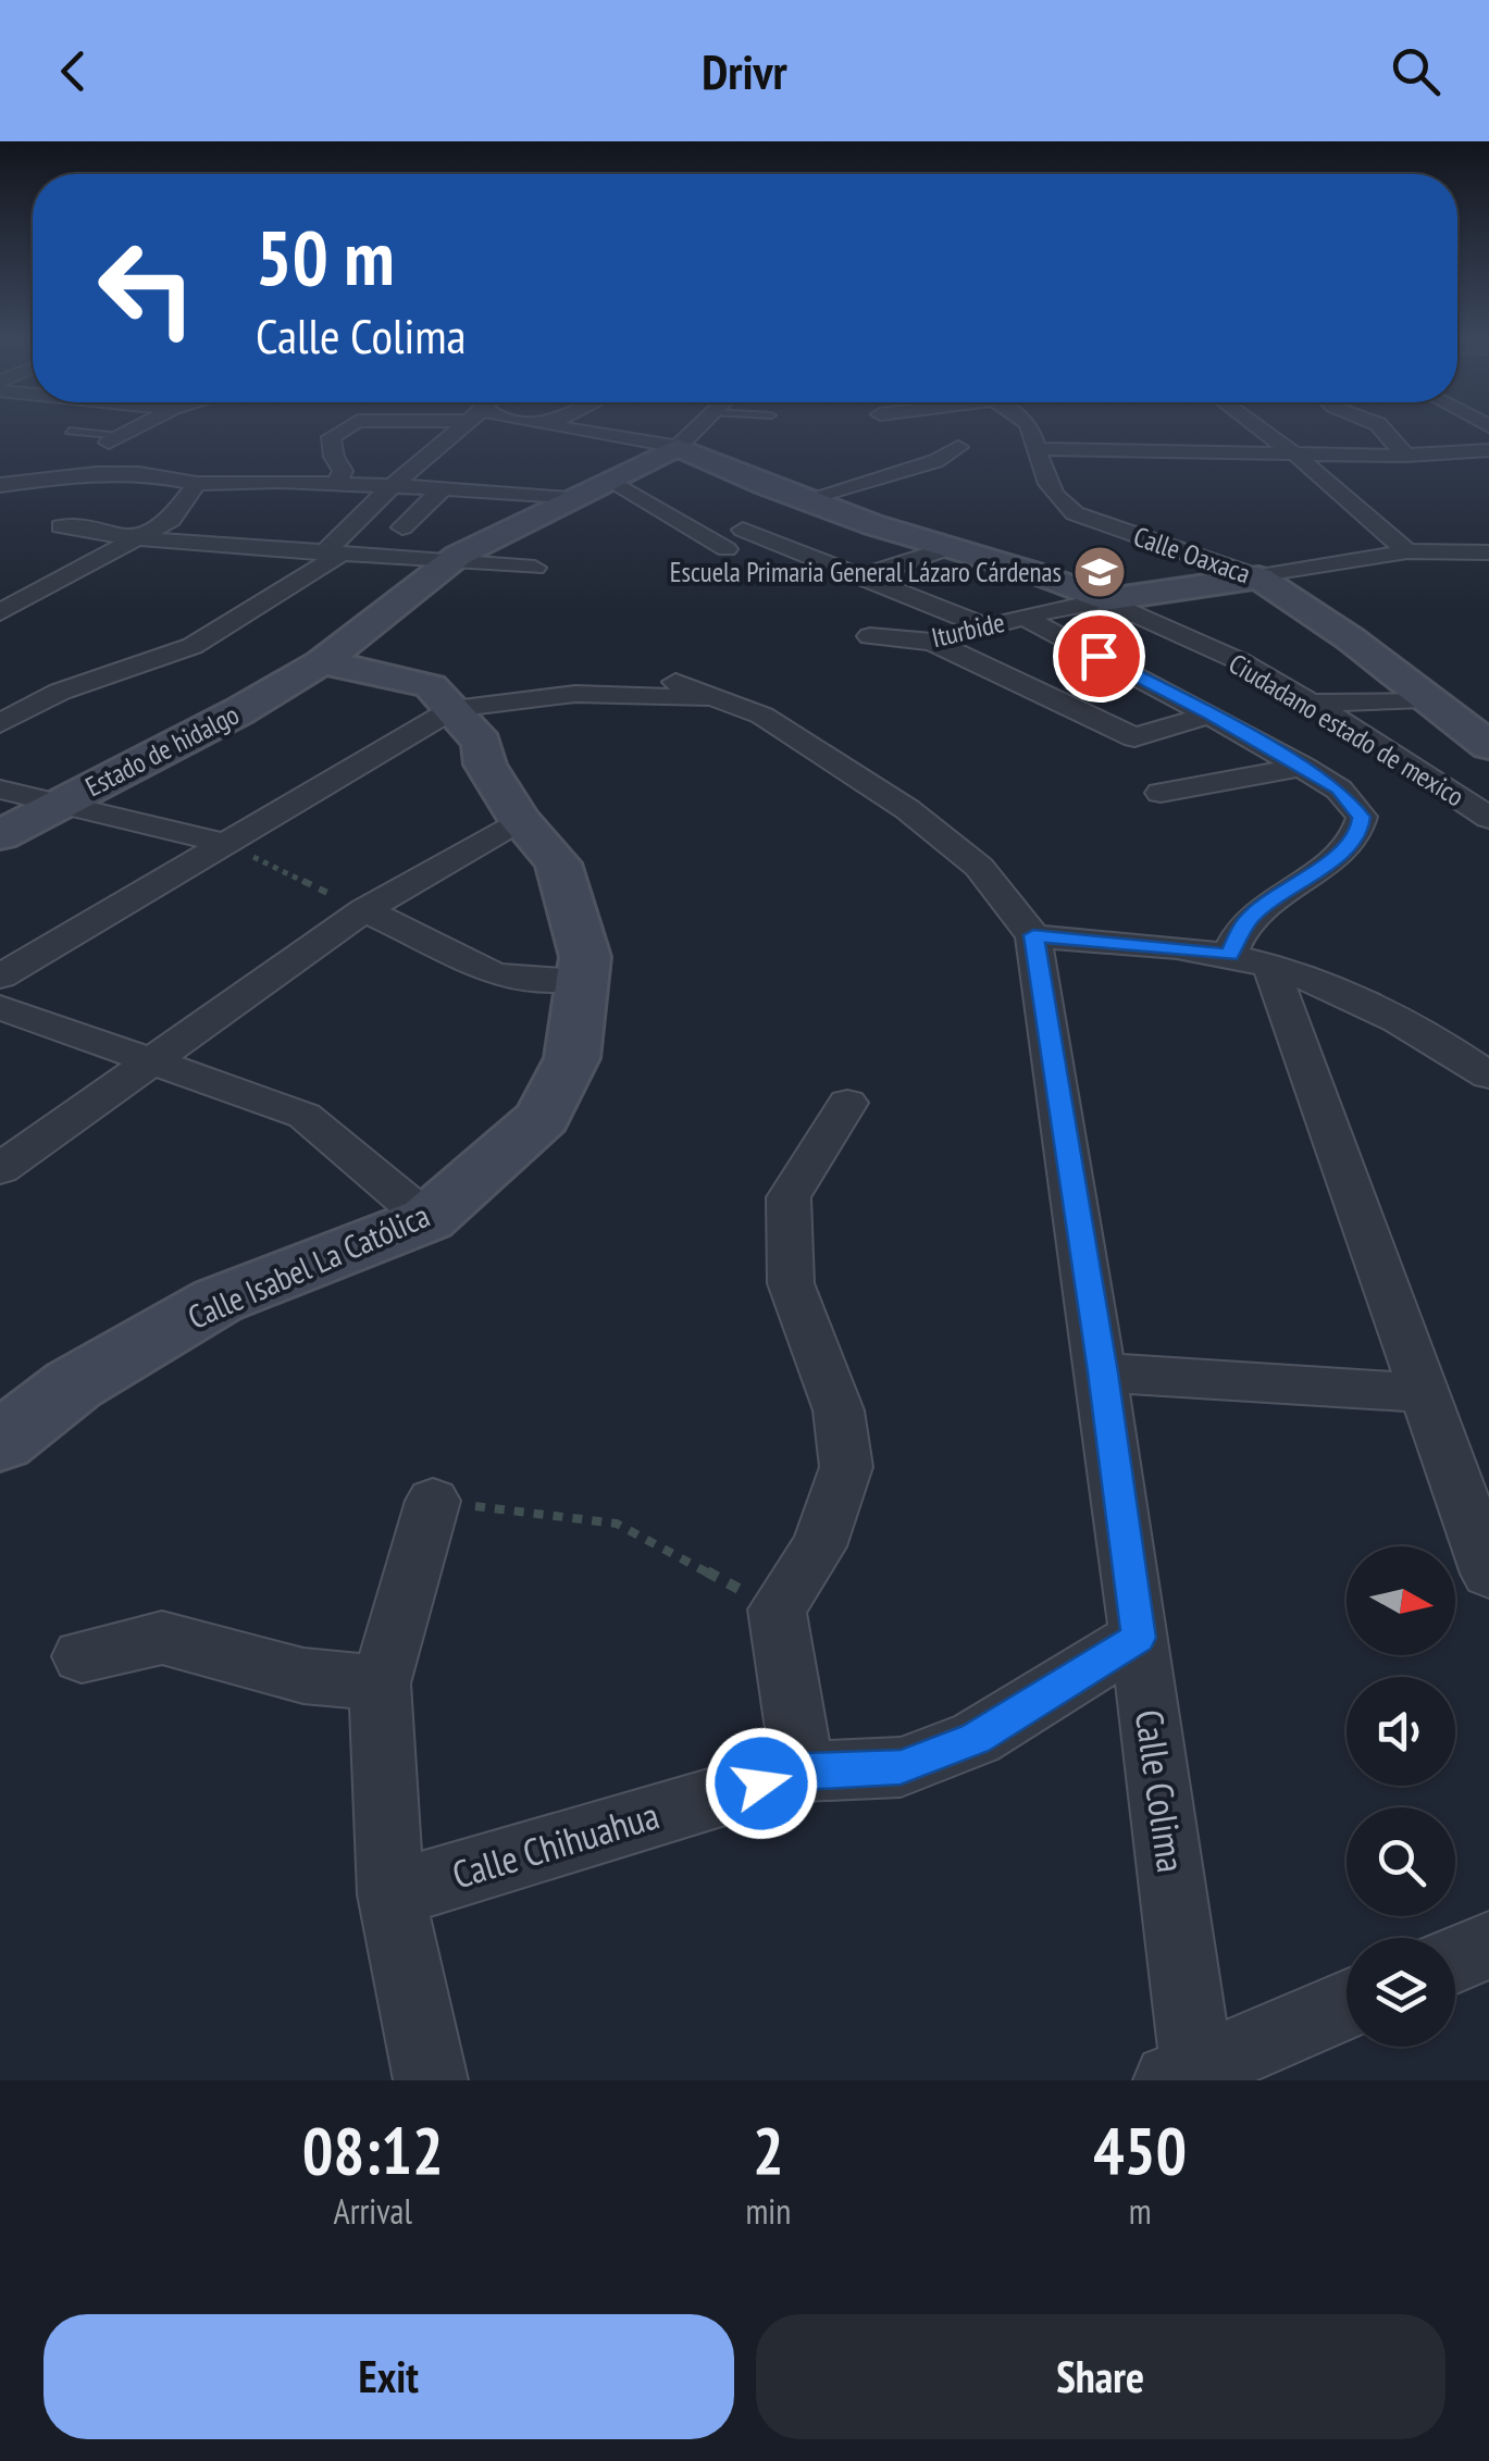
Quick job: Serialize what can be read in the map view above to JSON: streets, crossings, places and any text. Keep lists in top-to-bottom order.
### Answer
{
  "streets": {
    "street": [
      "Calle Oaxaca",
      "Iturbide",
      "Ciudadano estado de mexico",
      "Estado de hidalgo",
      "Calle Isabel La Católica",
      "Calle Colima",
      "Calle Chihuahua"
    ]
  },
  "crossings": [
    ["Calle Oaxaca", "Iturbide"],
    ["Iturbide", "Ciudadano estado de mexico"],
    ["Ciudadano estado de mexico", "Estado de hidalgo"],
    ["Estado de hidalgo", "Calle Isabel La Católica"],
    ["Calle Colima", "Calle Chihuahua"]
  ],
  "places": {
    "school or university": ["Escuela Primaria General Lázaro Cárdenas"]
  },
  "north": "right",
  "page": {
    "header": "Drivr",
    "turn": ["50 m", "Calle Colima"],
    "eta": [
      "08:12",
      "Arrival",
      "2",
      "min",
      "450",
      "m"
    ],
    "buttons": ["Exit", "Share"]
  }
}
